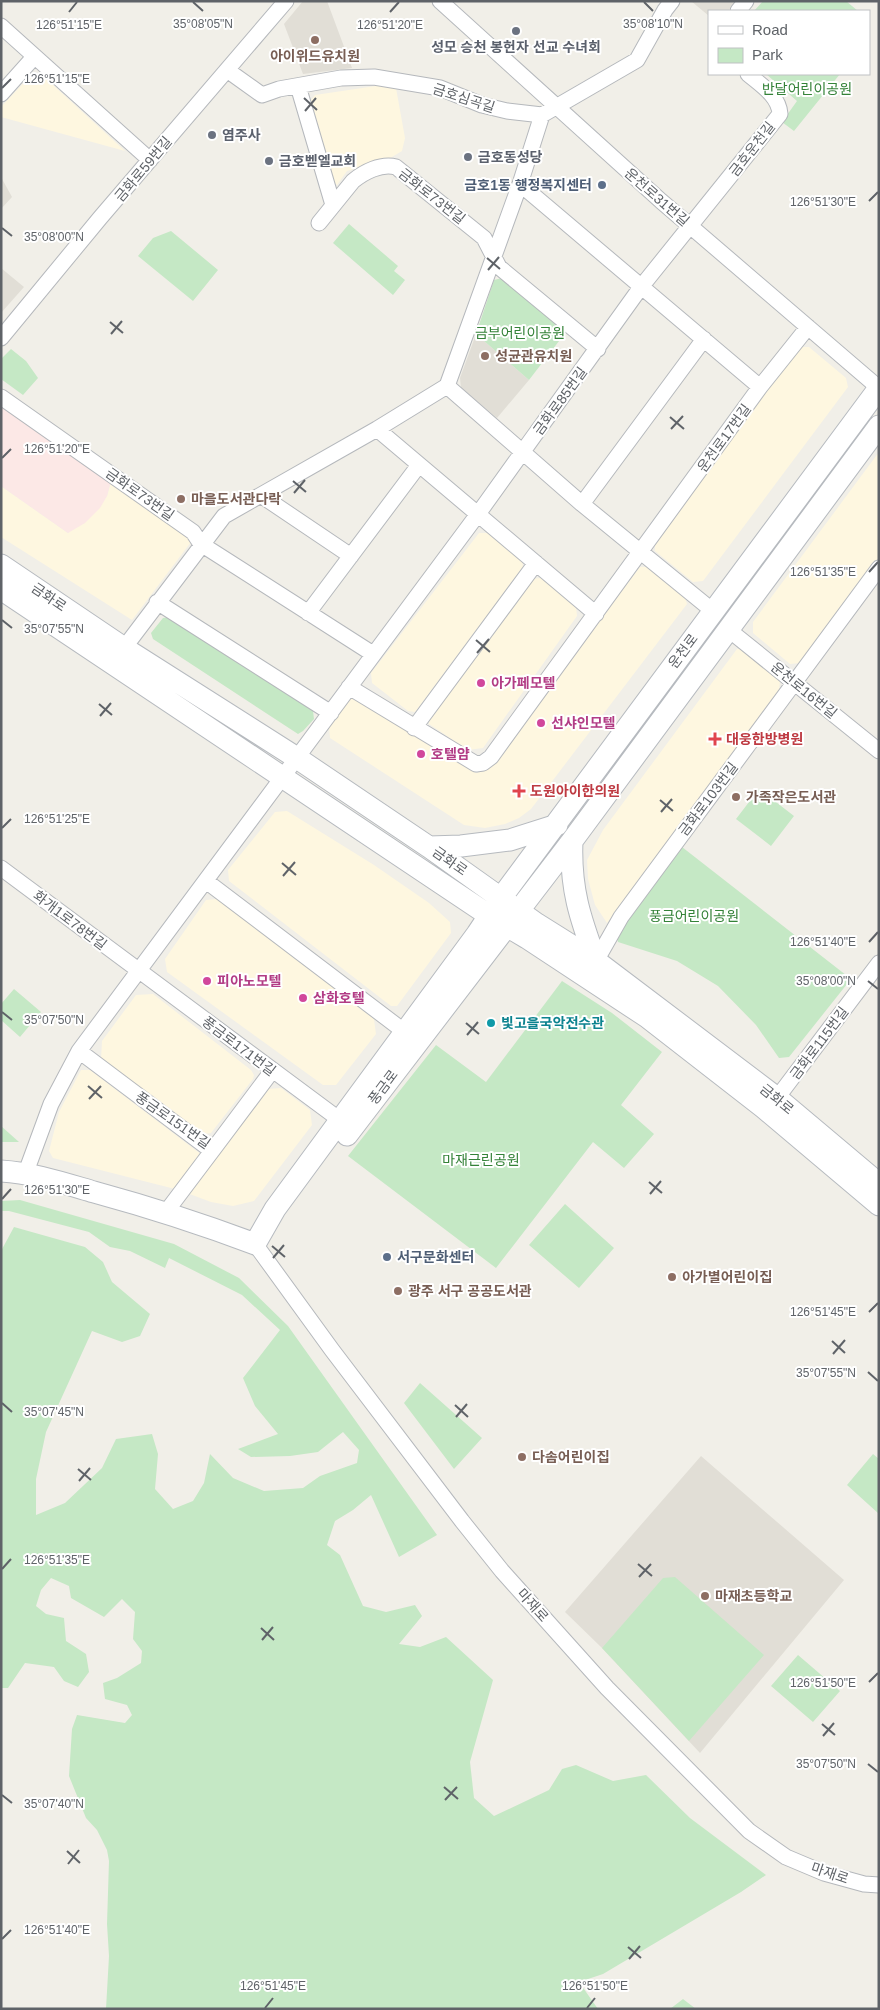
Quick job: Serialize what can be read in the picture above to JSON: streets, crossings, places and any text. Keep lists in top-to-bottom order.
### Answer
{
  "streets": {
    "main road": ["금화로", "운천로", "풍금로"],
    "street": [
      "금호심곡길",
      "금호운천길",
      "금화로59번길",
      "금화로73번길",
      "운천로31번길",
      "금화로85번길",
      "운천로17번길",
      "운천로16번길",
      "금화로103번길",
      "화개1로78번길",
      "금화로115번길",
      "풍금로171번길",
      "풍금로151번길",
      "마재로"
    ]
  },
  "crossings": [
    ["금호심곡길", "금화로59번길"],
    ["금호운천길", "운천로31번길"],
    ["금호운천길", "금화로85번길"],
    ["금화로73번길", "금화로85번길"],
    ["운천로31번길", "금화로85번길"],
    ["운천로31번길", "운천로17번길"],
    ["운천로31번길", "운천로"],
    ["금화로85번길", "금화로"],
    ["금화로", "운천로"],
    ["금화로", "금화로103번길"],
    ["금화로", "금화로115번길"],
    ["금화로", "풍금로"],
    ["운천로", "운천로16번길"],
    ["운천로", "풍금로"],
    ["운천로16번길", "금화로103번길"],
    ["화개1로78번길", "풍금로171번길"],
    ["풍금로171번길", "풍금로"],
    ["풍금로171번길", "풍금로151번길"],
    ["풍금로", "마재로"]
  ],
  "parks": [
    "반달어린이공원",
    "금부어린이공원",
    "풍금어린이공원",
    "마재근린공원"
  ],
  "places": {
    "other": [
      "성모 승천 봉헌자 선교 수녀회",
      "아이위드유치원",
      "염주사",
      "금호동성당",
      "금호벧엘교회",
      "금호1동 행정복지센터",
      "성균관유치원",
      "마을도서관다락",
      "아가페모텔",
      "선샤인모텔",
      "호텔얌",
      "가족작은도서관",
      "피아노모텔",
      "삼화호텔",
      "빛고을국악전수관",
      "서구문화센터",
      "아가별어린이집",
      "광주 서구 공공도서관",
      "다솜어린이집",
      "마재초등학교"
    ],
    "health": ["대웅한방병원", "도원아이한의원"]
  },
  "legend": ["Road", "Park"],
  "coordinates": [
    "35°08'05\"N",
    "35°08'10\"N",
    "126°51'15\"E",
    "126°51'20\"E",
    "126°51'30\"E",
    "35°08'00\"N",
    "126°51'35\"E",
    "35°07'55\"N",
    "126°51'25\"E",
    "126°51'40\"E",
    "35°07'50\"N",
    "126°51'45\"E",
    "35°07'45\"N",
    "126°51'50\"E",
    "35°07'40\"N"
  ]
}
